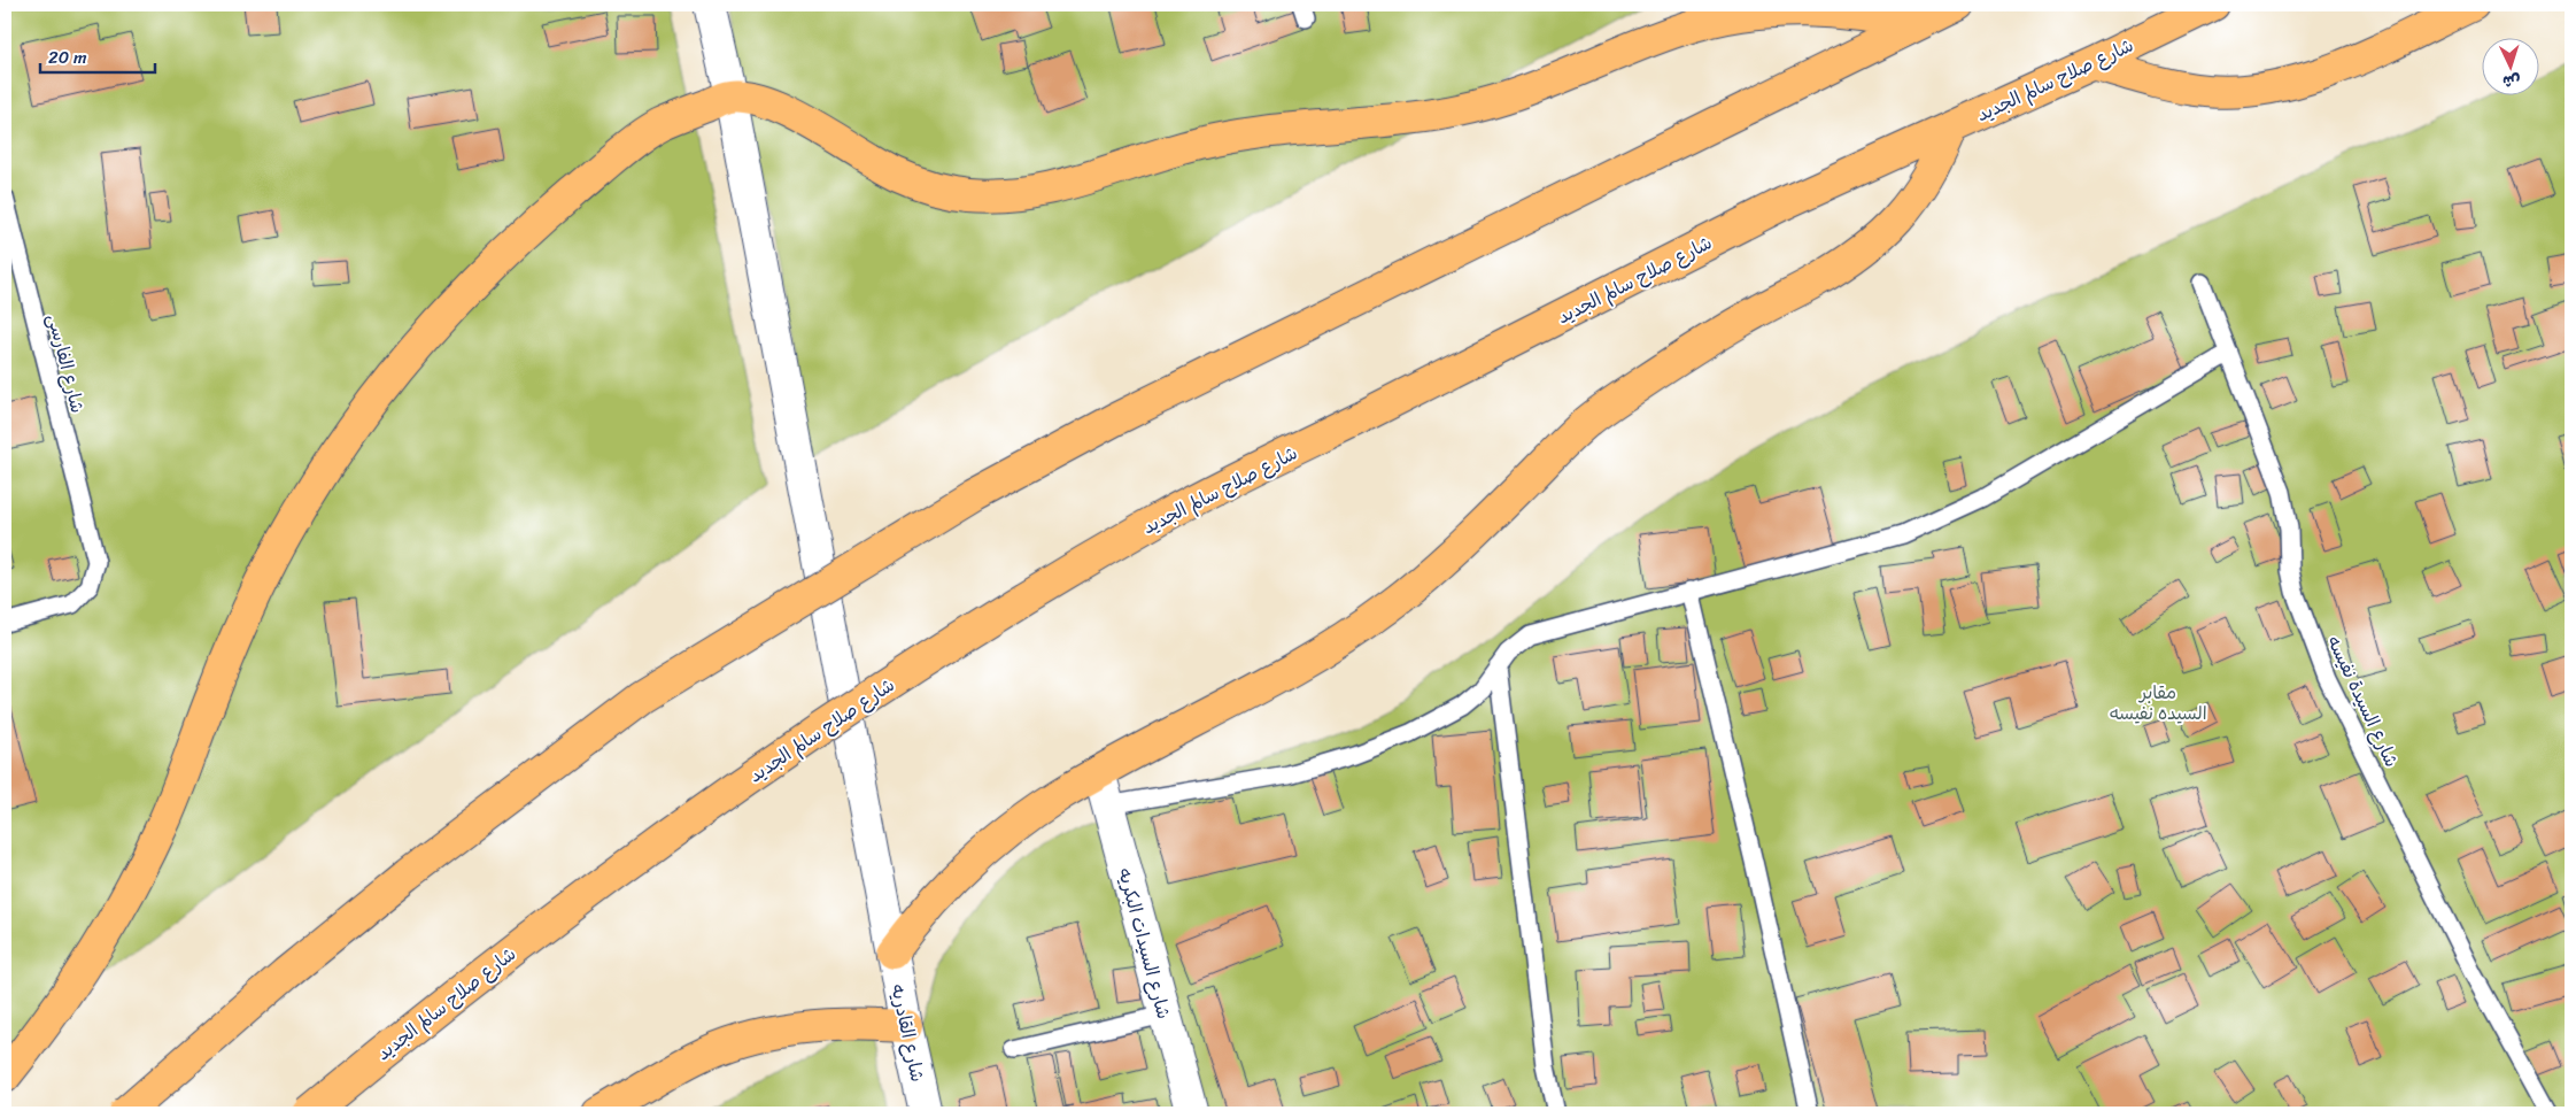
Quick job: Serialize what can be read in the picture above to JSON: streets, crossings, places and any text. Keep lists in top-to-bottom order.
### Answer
{
  "streets": {
    "highway": ["شارع صلاح سالم الجديد"],
    "street": ["شارع السيدات البكريه", "شارع القادريه"],
    "lane": ["شارع الفارسى", "شارع السيدة نفيسه"]
  },
  "parks": ["مقابر السيده نفيسه"],
  "scale_bar": "20 m",
  "north": "bottom"
}
